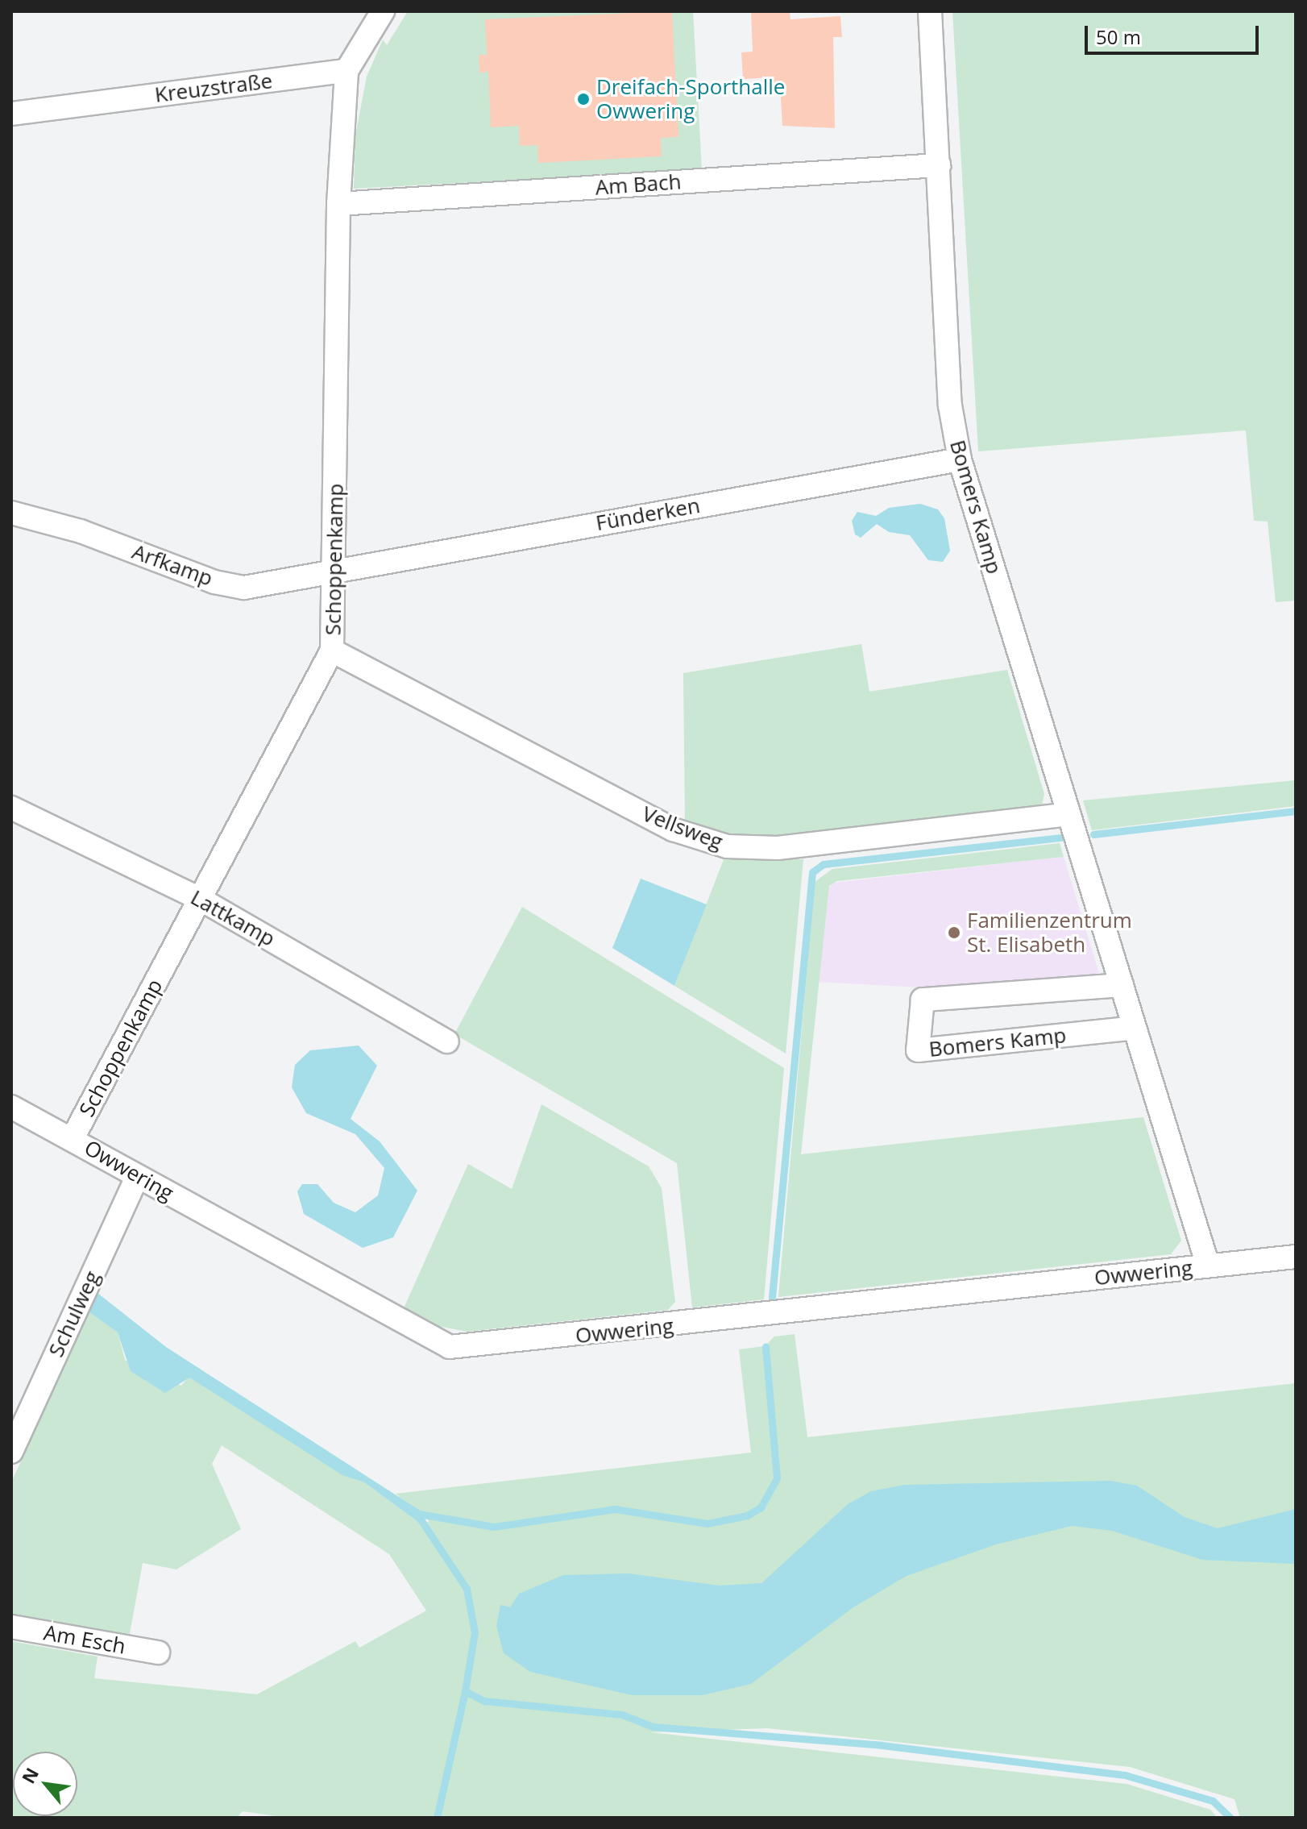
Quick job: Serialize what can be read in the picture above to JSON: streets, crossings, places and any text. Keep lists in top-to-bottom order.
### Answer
{
  "streets": {
    "street": [
      "Kreuzstraße",
      "Am Bach",
      "Bomers Kamp",
      "Fünderken",
      "Schoppenkamp",
      "Arfkamp",
      "Vellsweg",
      "Lattkamp",
      "Owwering",
      "Schulweg",
      "Am Esch"
    ]
  },
  "crossings": [
    ["Kreuzstraße", "Schoppenkamp"],
    ["Am Bach", "Bomers Kamp"],
    ["Am Bach", "Schoppenkamp"],
    ["Bomers Kamp", "Fünderken"],
    ["Bomers Kamp", "Vellsweg"],
    ["Bomers Kamp", "Owwering"],
    ["Fünderken", "Schoppenkamp"],
    ["Fünderken", "Arfkamp"],
    ["Schoppenkamp", "Arfkamp"],
    ["Schoppenkamp", "Vellsweg"],
    ["Schoppenkamp", "Lattkamp"],
    ["Schoppenkamp", "Owwering"],
    ["Owwering", "Schulweg"]
  ],
  "places": ["Dreifach-Sporthalle Owwering", "Familienzentrum St. Elisabeth"],
  "scale_bar": "50 m",
  "north": "top left"
}
